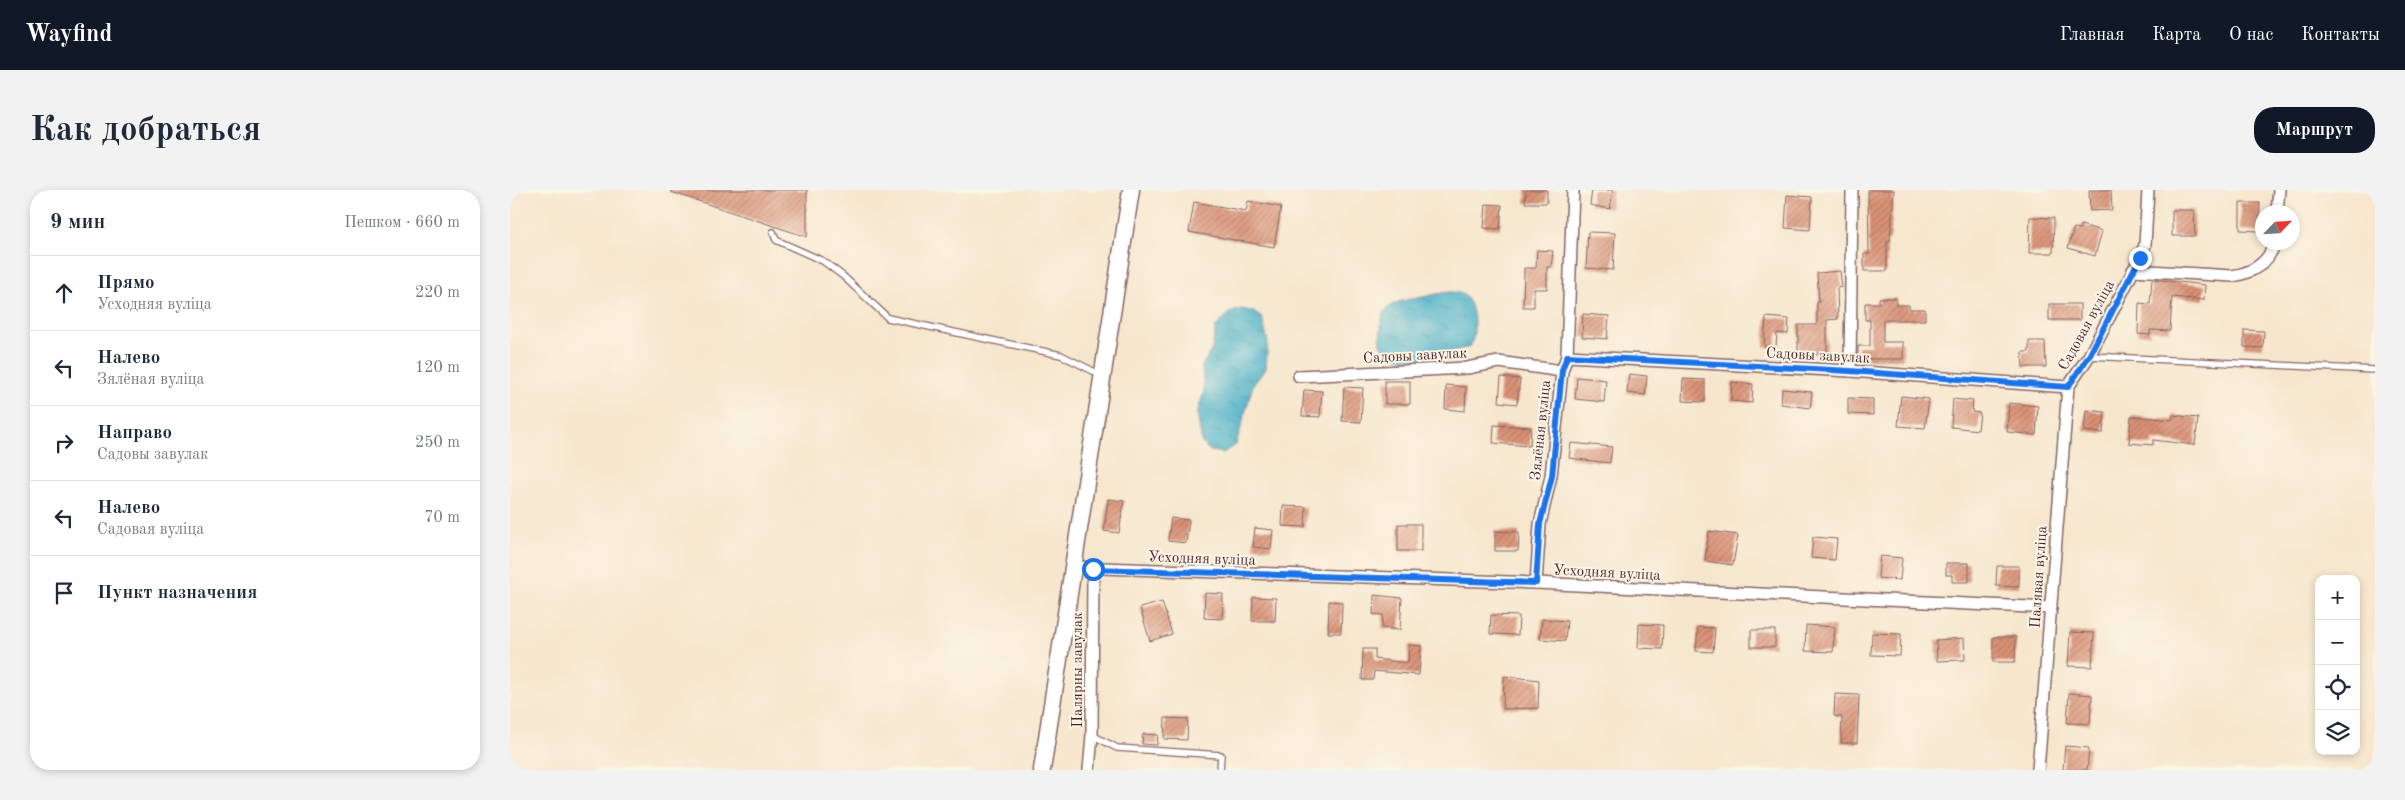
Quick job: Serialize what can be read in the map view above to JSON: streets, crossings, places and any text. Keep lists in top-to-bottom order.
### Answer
{
  "streets": {
    "street": [
      "Садовая вуліца",
      "Садовы завулак",
      "Зялёная вуліца",
      "Усходняя вуліца",
      "Палявая вуліца",
      "Палярны завулак"
    ]
  },
  "crossings": [
    ["Садовая вуліца", "Садовы завулак"],
    ["Садовая вуліца", "Палявая вуліца"],
    ["Садовы завулак", "Зялёная вуліца"],
    ["Садовы завулак", "Палявая вуліца"],
    ["Зялёная вуліца", "Усходняя вуліца"],
    ["Усходняя вуліца", "Палявая вуліца"],
    ["Усходняя вуліца", "Палярны завулак"]
  ],
  "north": "top right",
  "page": {
    "header": "Wayfind",
    "nav": [
      "Главная",
      "Карта",
      "О нас",
      "Контакты"
    ],
    "buttons": "Маршрут",
    "title": "Как добраться",
    "heading": ["9 мин", "Пешком · 660 m"],
    "list": [
      ["Прямо", "Усходняя вуліца", "220 m"],
      ["Налево", "Зялёная вуліца", "120 m"],
      ["Направо", "Садовы завулак", "250 m"],
      ["Налево", "Садовая вуліца", "70 m"],
      "Пункт назначения"
    ],
    "map_buttons": ["+", "−"]
  }
}
